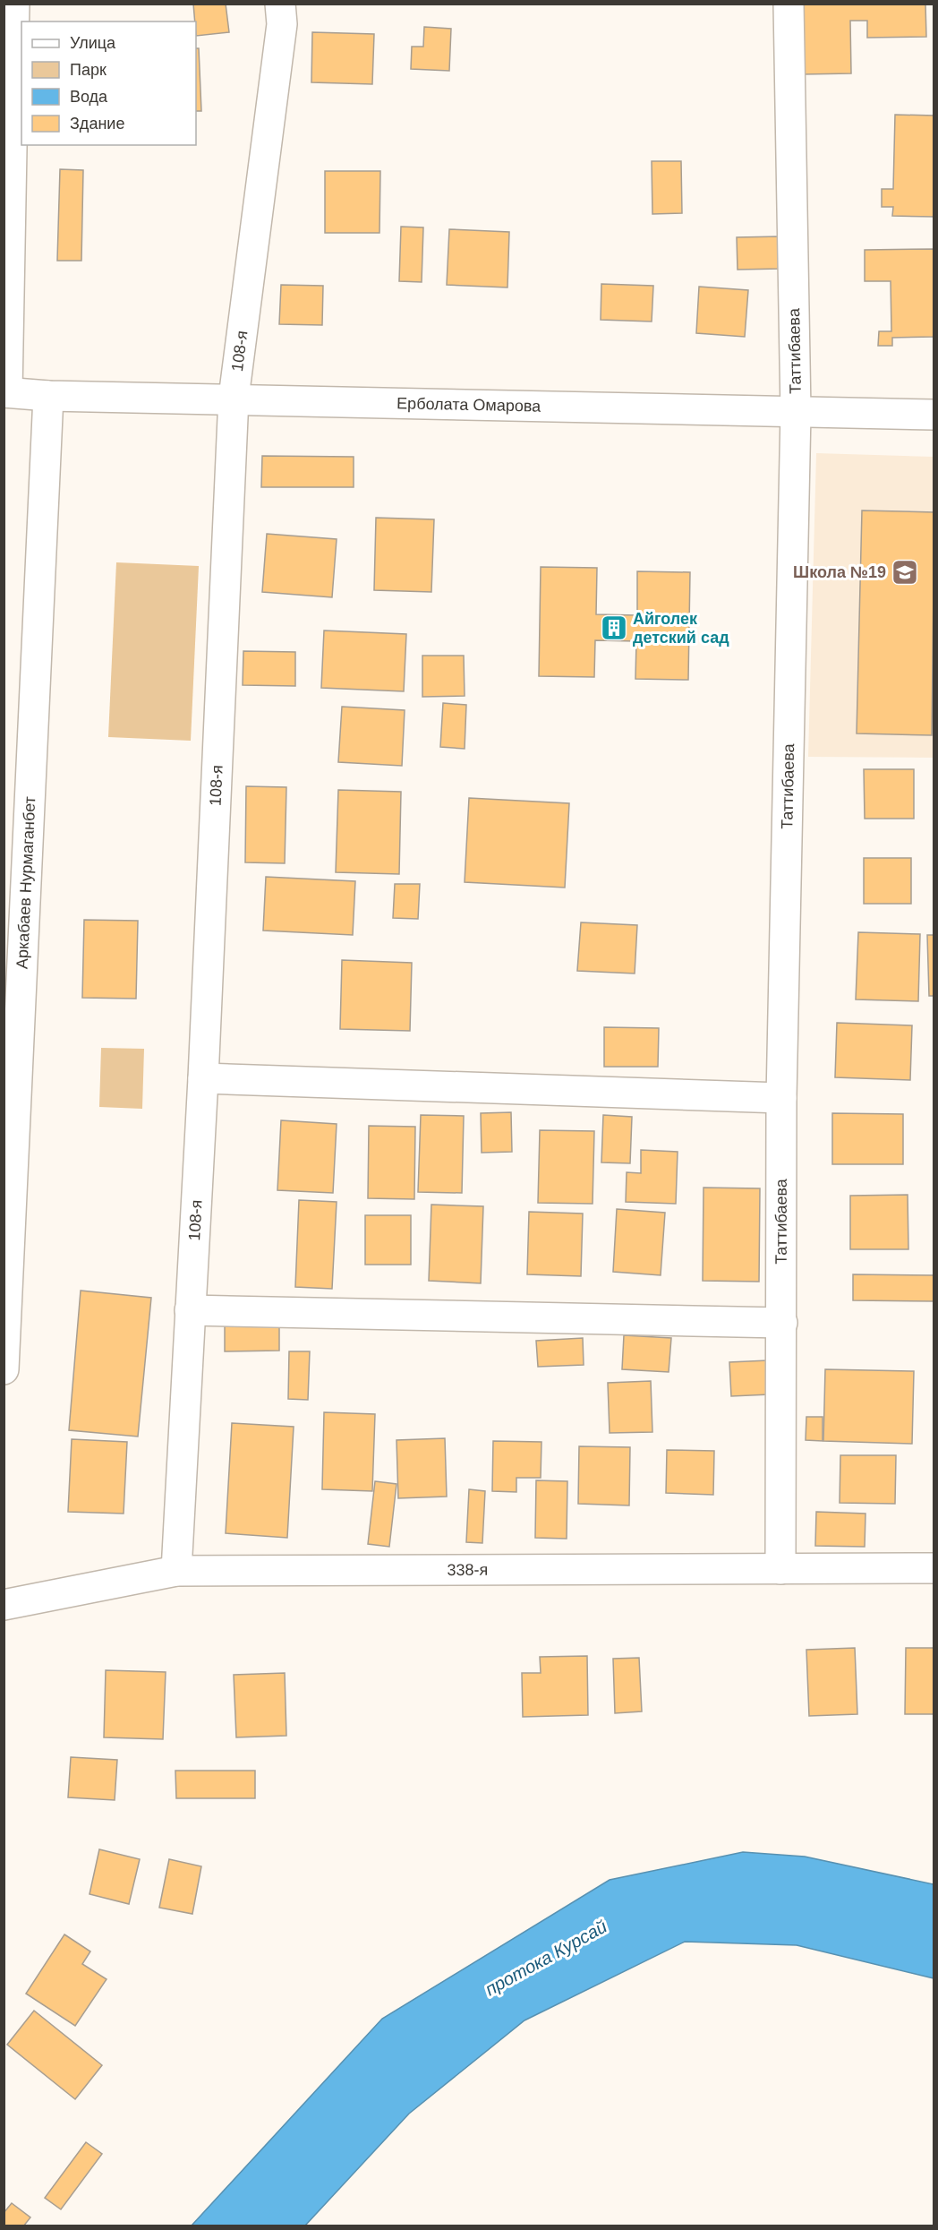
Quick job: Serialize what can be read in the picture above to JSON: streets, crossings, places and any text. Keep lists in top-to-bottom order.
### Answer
{
  "streets": {
    "street": [
      "Таттибаева",
      "108-я",
      "Ерболата Омарова",
      "Аркабаев Нурмаганбет",
      "338-я"
    ]
  },
  "crossings": [
    ["Таттибаева", "Ерболата Омарова"],
    ["Таттибаева", "338-я"],
    ["108-я", "Ерболата Омарова"],
    ["108-я", "338-я"],
    ["Ерболата Омарова", "Аркабаев Нурмаганбет"]
  ],
  "water": ["протока Курсай"],
  "places": {
    "school or university": ["Школа №19"],
    "building": ["Айголек детский сад"]
  },
  "legend": [
    "Улица",
    "Парк",
    "Вода",
    "Здание"
  ]
}
